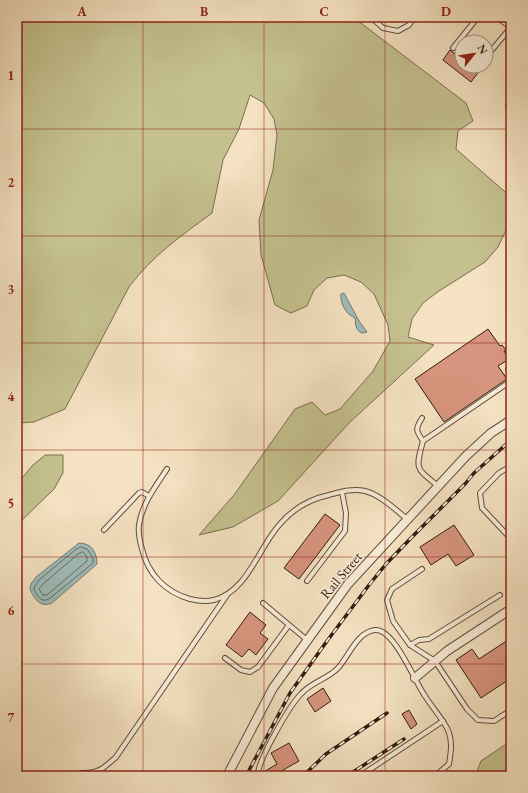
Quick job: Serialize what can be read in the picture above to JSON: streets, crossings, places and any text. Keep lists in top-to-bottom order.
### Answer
{
  "streets": {
    "street": ["Rail Street"]
  },
  "north": "top right",
  "grid": {
    "columns": [
      "A",
      "B",
      "C",
      "D"
    ],
    "rows": [
      "1",
      "2",
      "3",
      "4",
      "5",
      "6",
      "7"
    ]
  }
}
